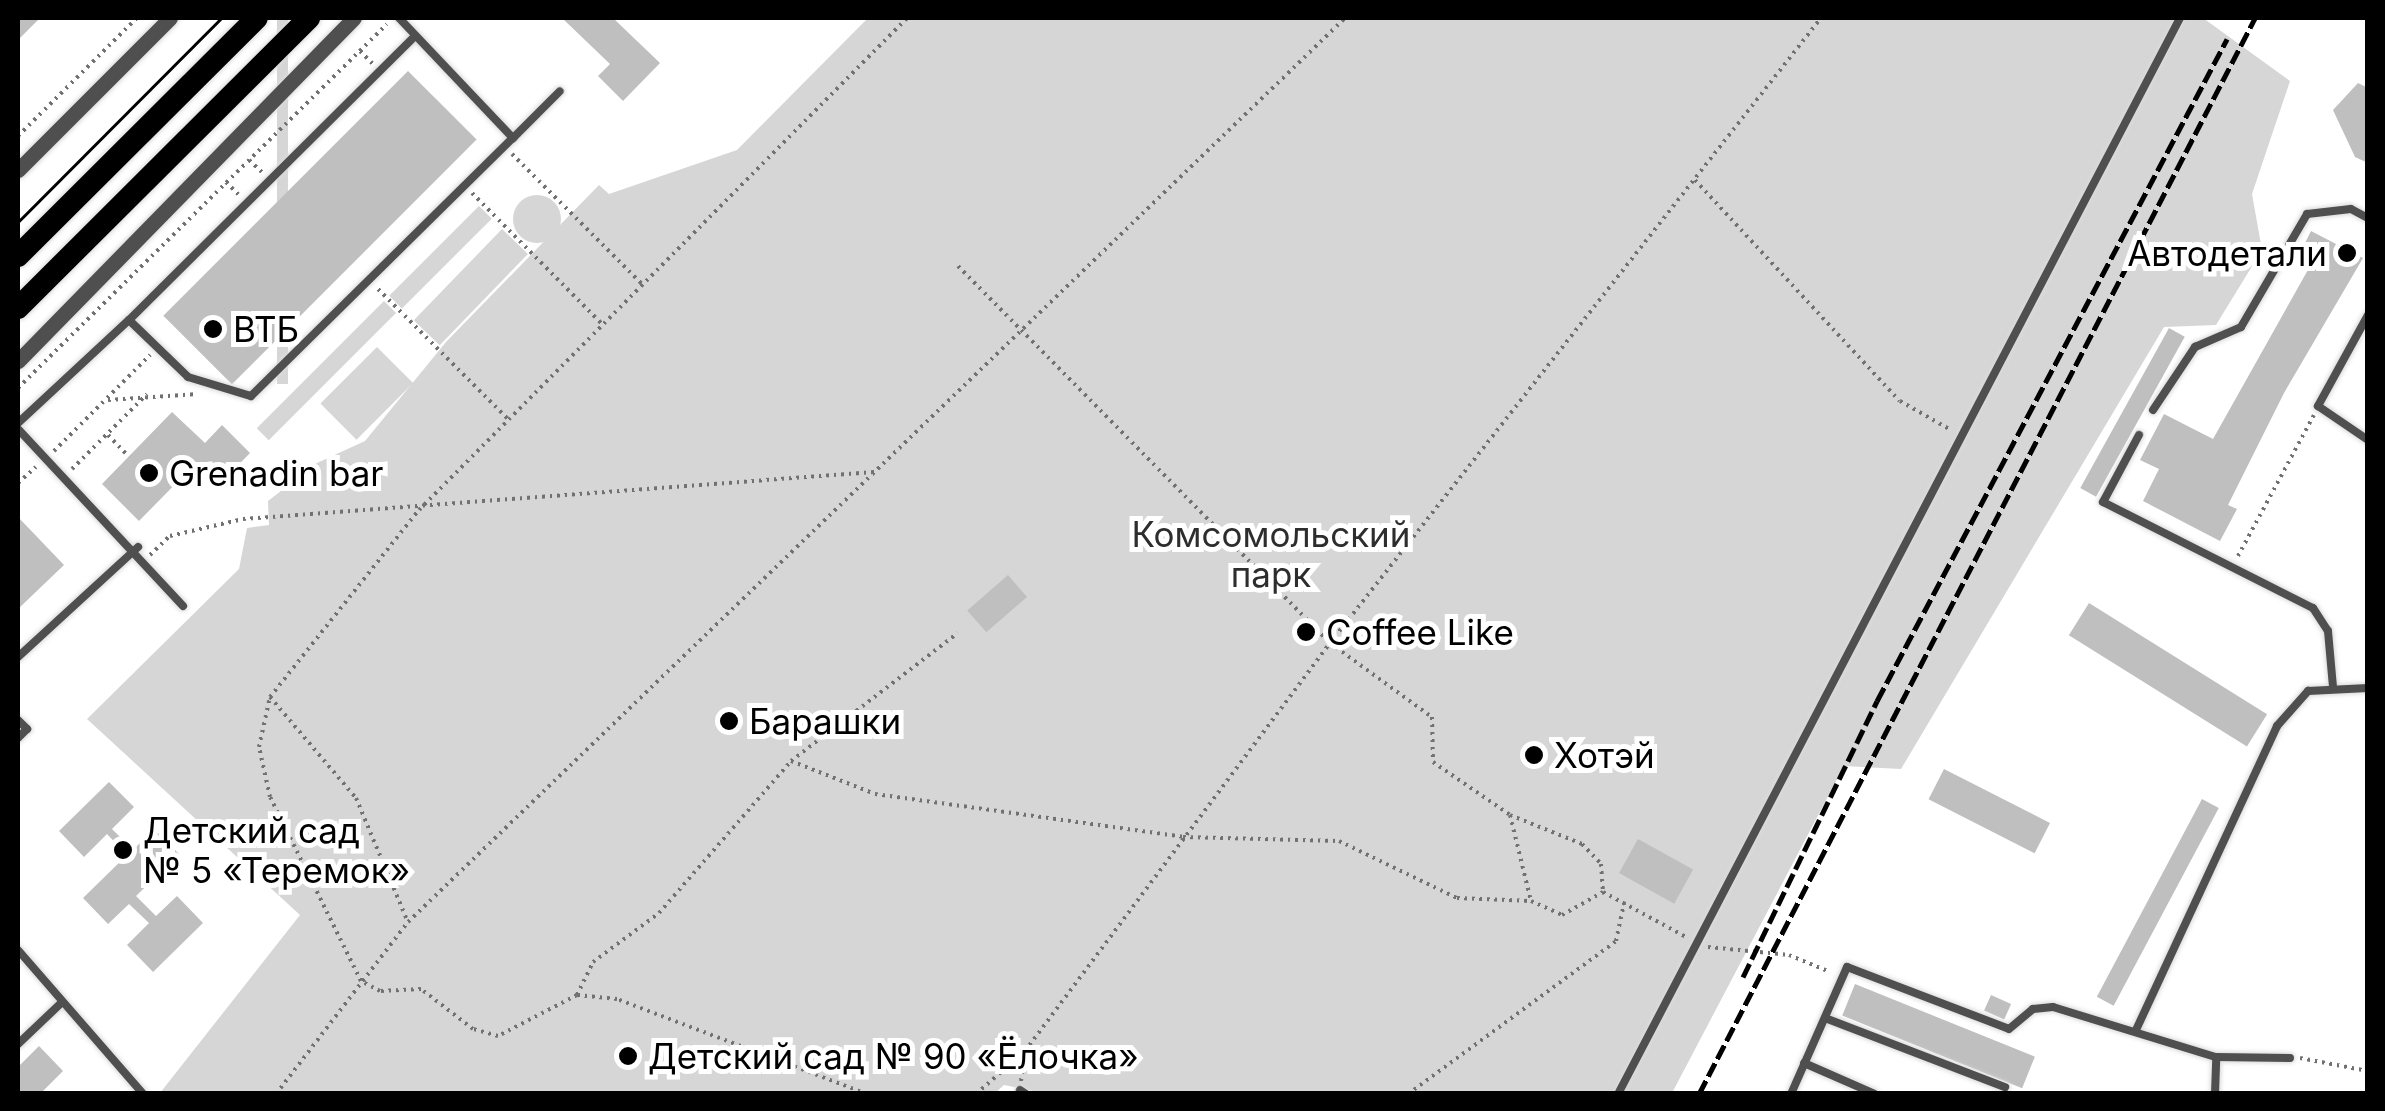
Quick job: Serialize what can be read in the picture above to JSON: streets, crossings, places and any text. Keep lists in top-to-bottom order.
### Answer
{
  "parks": ["Комсомольский парк"],
  "places": [
    "Автодетали",
    "ВТБ",
    "Grenadin bar",
    "Coffee Like",
    "Барашки",
    "Хотэй",
    "Детский сад № 5 «Теремок»",
    "Детский сад № 90 «Ёлочка»"
  ]
}
